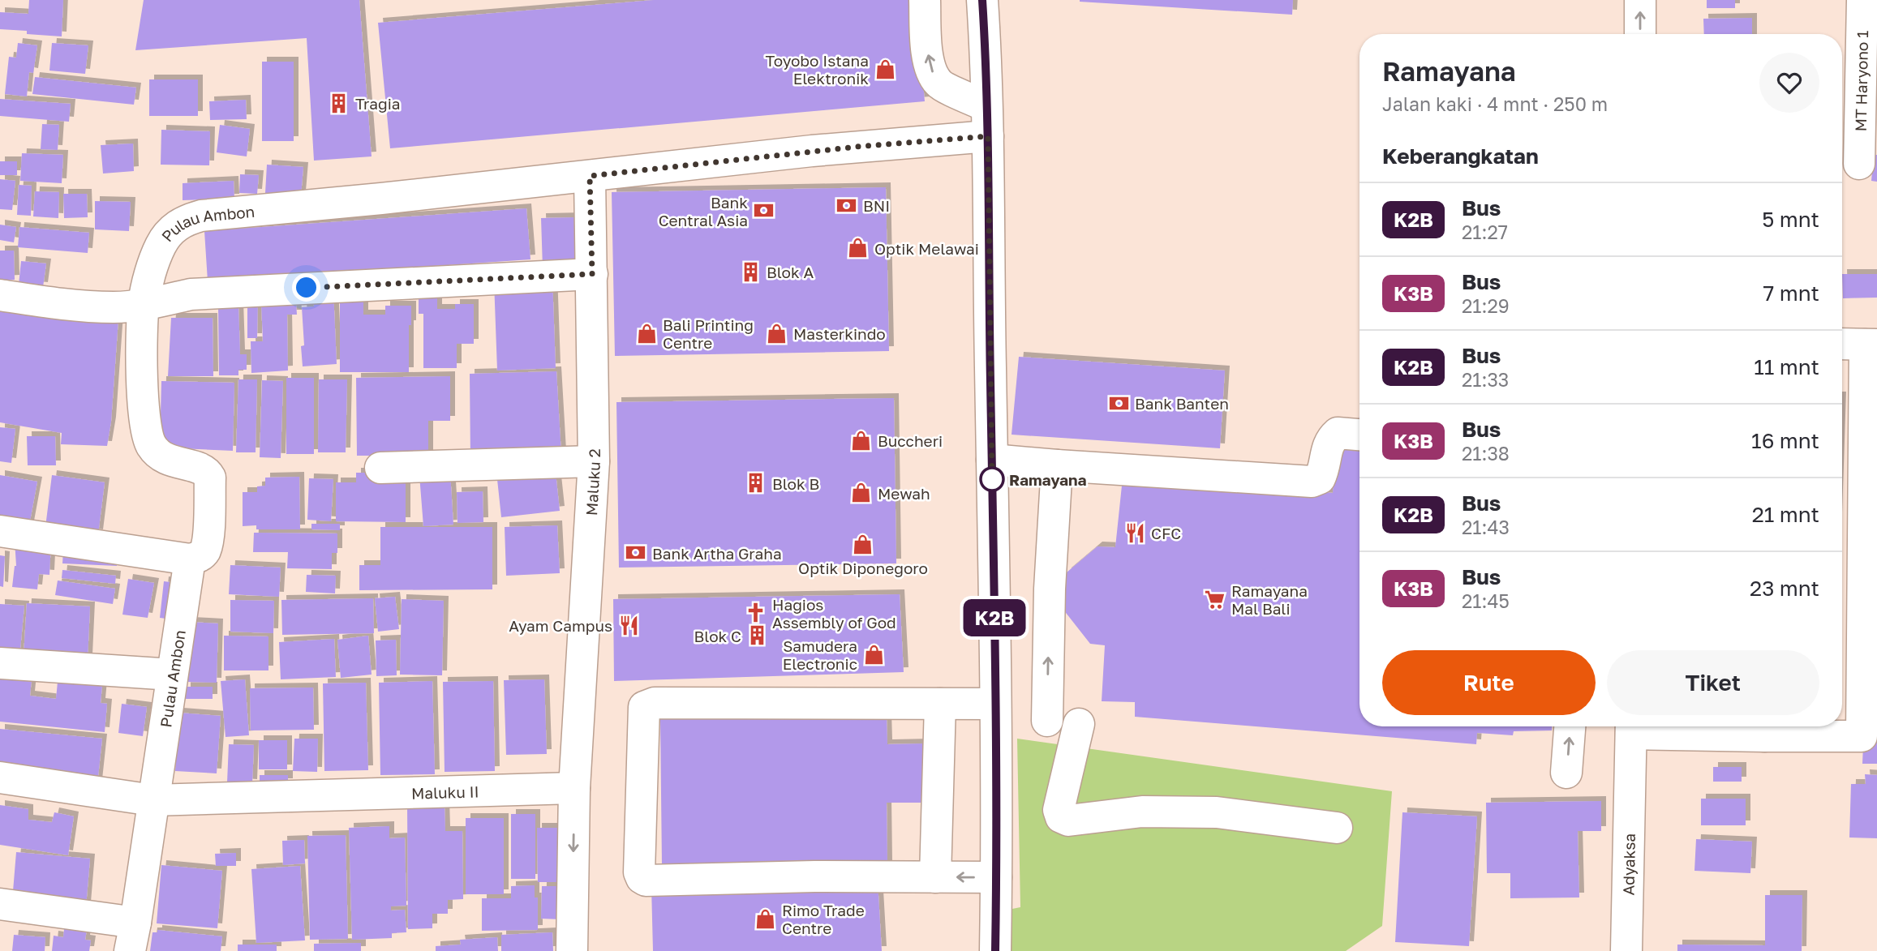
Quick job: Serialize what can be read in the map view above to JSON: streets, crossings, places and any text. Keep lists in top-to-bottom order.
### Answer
{
  "streets": {
    "street": [
      "MT Haryono 1",
      "Pulau Ambon",
      "Maluku 2",
      "Maluku II",
      "Adyaksa"
    ]
  },
  "crossings": [
    ["Pulau Ambon", "Maluku 2"],
    ["Pulau Ambon", "Maluku II"],
    ["Maluku 2", "Maluku II"]
  ],
  "places": {
    "shop": [
      "Toyobo Istana Elektronik",
      "Optik Melawai",
      "Bali Printing Centre",
      "Masterkindo",
      "Buccheri",
      "Mewah",
      "Optik Diponegoro",
      "Samudera Electronic",
      "Rimo Trade Centre"
    ],
    "building": [
      "Tragia",
      "Blok A",
      "Blok B",
      "Blok C"
    ],
    "bank": [
      "BNI",
      "Bank Central Asia",
      "Bank Banten",
      "Bank Artha Graha"
    ],
    "other": ["Ramayana"],
    "restaurant": ["CFC", "Ayam Campus"],
    "supermarket": ["Ramayana Mal Bali"],
    "church": ["Hagios Assembly of God"]
  },
  "lines": ["bus line K2B"],
  "page": {
    "on_map": "K2B",
    "heading": [
      ["Ramayana", "Jalan kaki · 4 mnt · 250 m"],
      "Keberangkatan"
    ],
    "list": [
      {
        "mark": "K2B",
        "name": "Bus",
        "note": "21:27",
        "value": "5 mnt"
      },
      {
        "mark": "K3B",
        "name": "Bus",
        "note": "21:29",
        "value": "7 mnt"
      },
      {
        "mark": "K2B",
        "name": "Bus",
        "note": "21:33",
        "value": "11 mnt"
      },
      {
        "mark": "K3B",
        "name": "Bus",
        "note": "21:38",
        "value": "16 mnt"
      },
      {
        "mark": "K2B",
        "name": "Bus",
        "note": "21:43",
        "value": "21 mnt"
      },
      {
        "mark": "K3B",
        "name": "Bus",
        "note": "21:45",
        "value": "23 mnt"
      }
    ],
    "buttons": ["Rute", "Tiket"]
  }
}
